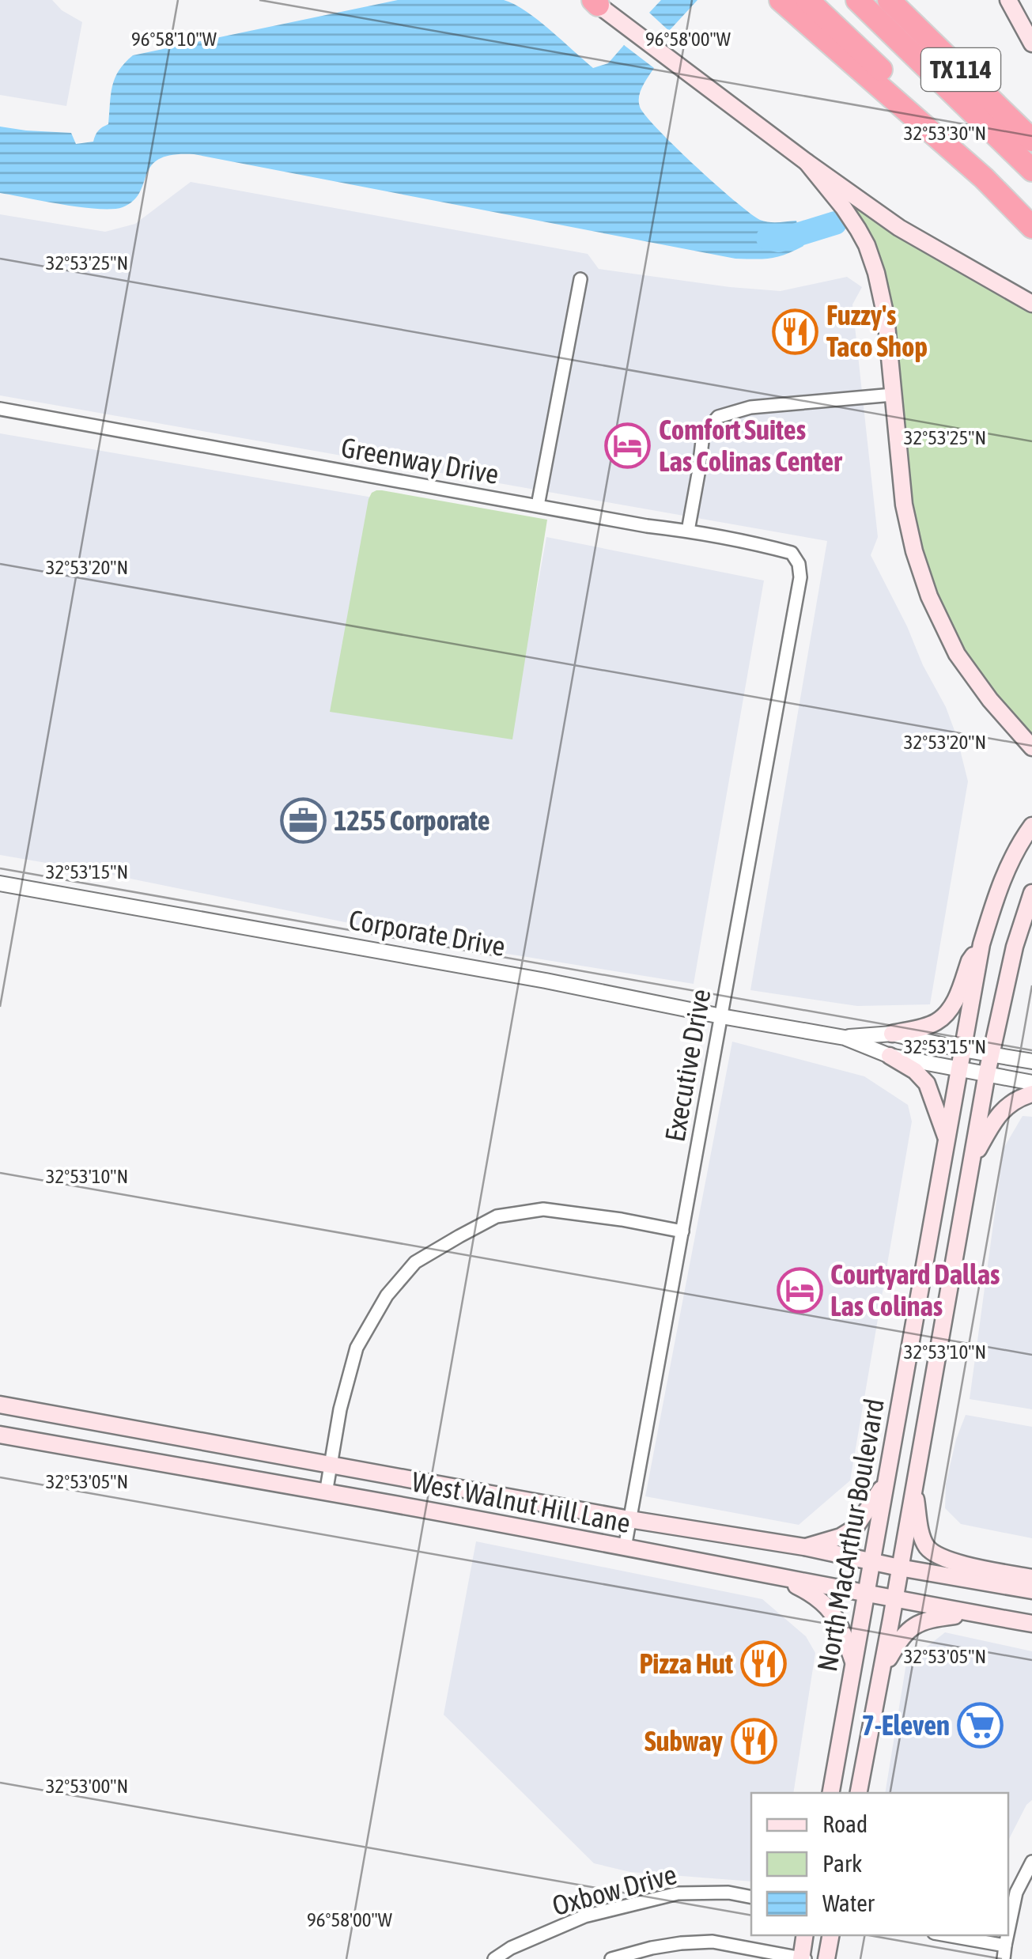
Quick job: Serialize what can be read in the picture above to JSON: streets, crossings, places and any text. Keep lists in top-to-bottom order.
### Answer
{
  "streets": {
    "highway": ["TX 114"],
    "main road": ["West Walnut Hill Lane", "North MacArthur Boulevard"],
    "street": [
      "Greenway Drive",
      "Corporate Drive",
      "Executive Drive",
      "Oxbow Drive"
    ]
  },
  "crossings": [
    ["Greenway Drive", "Executive Drive"],
    ["Corporate Drive", "Executive Drive"],
    ["Corporate Drive", "North MacArthur Boulevard"],
    ["Executive Drive", "West Walnut Hill Lane"],
    ["West Walnut Hill Lane", "North MacArthur Boulevard"]
  ],
  "places": {
    "restaurant": ["Fuzzy's Taco Shop", "Pizza Hut", "Subway"],
    "hotel": ["Comfort Suites Las Colinas Center", "Courtyard Dallas Las Colinas"],
    "office": ["1255 Corporate"],
    "supermarket": ["7-Eleven"]
  },
  "legend": ["Road", "Park", "Water"],
  "coordinates": [
    "96°58'10\"W",
    "96°58'00\"W",
    "32°53'30\"N",
    "32°53'25\"N",
    "32°53'20\"N",
    "32°53'15\"N",
    "32°53'10\"N",
    "32°53'05\"N",
    "32°53'00\"N"
  ]
}
